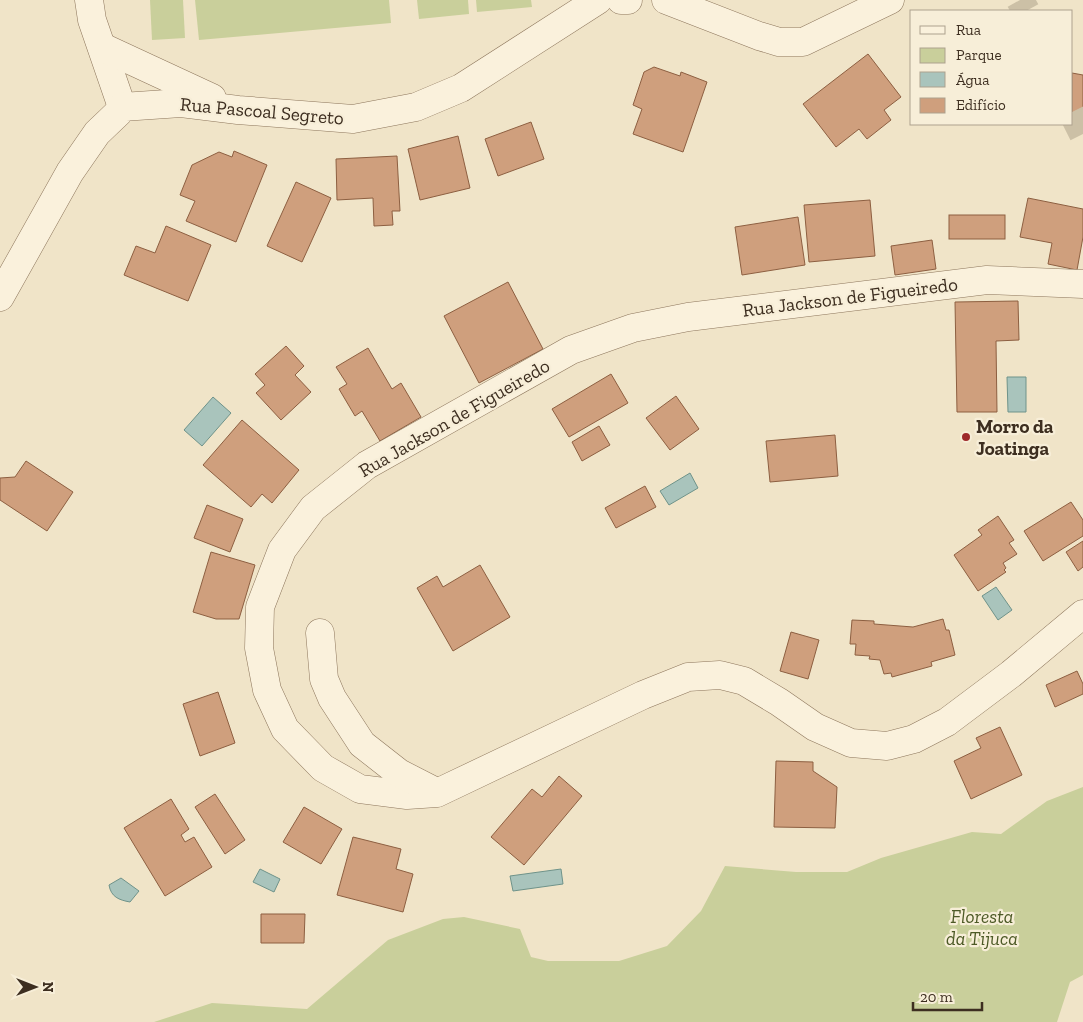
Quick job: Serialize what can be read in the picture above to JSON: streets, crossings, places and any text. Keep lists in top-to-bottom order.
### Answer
{
  "streets": {
    "street": ["Rua Pascoal Segreto", "Rua Jackson de Figueiredo"]
  },
  "parks": ["Floresta da Tijuca"],
  "places": ["Morro da Joatinga"],
  "legend": [
    "Rua",
    "Parque",
    "Água",
    "Edifício"
  ],
  "scale_bar": "20 m",
  "north": "right"
}
